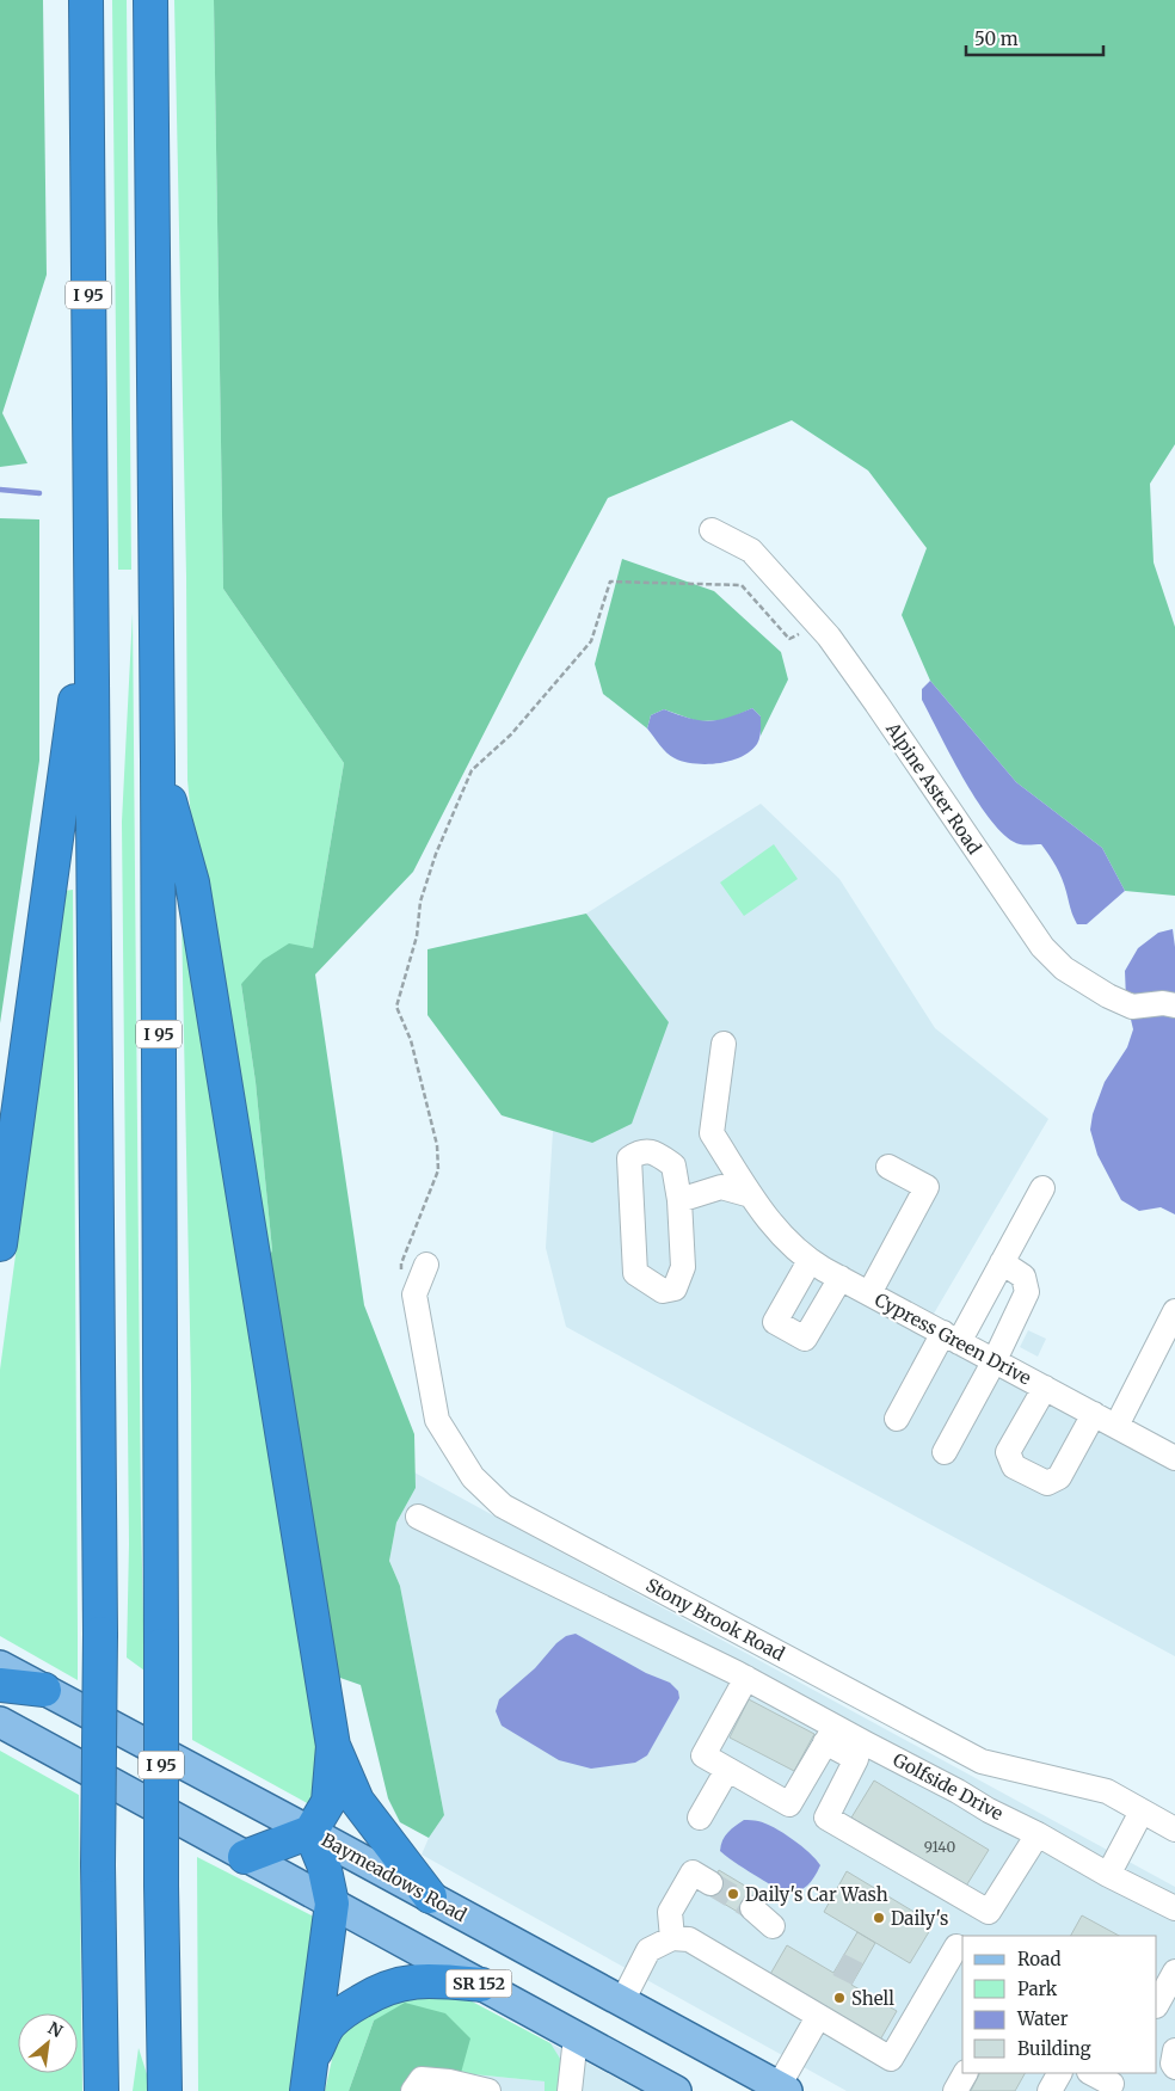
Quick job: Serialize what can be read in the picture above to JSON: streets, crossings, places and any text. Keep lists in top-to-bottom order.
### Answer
{
  "streets": {
    "highway": ["I 95"],
    "main road": ["Baymeadows Road", "SR 152"],
    "street": [
      "Alpine Aster Road",
      "Cypress Green Drive",
      "Stony Brook Road",
      "Golfside Drive"
    ]
  },
  "places": ["Daily's Car Wash", "Daily's", "Shell"],
  "house_numbers": ["9140"],
  "legend": [
    "Road",
    "Park",
    "Water",
    "Building"
  ],
  "scale_bar": "50 m",
  "north": "top right"
}
